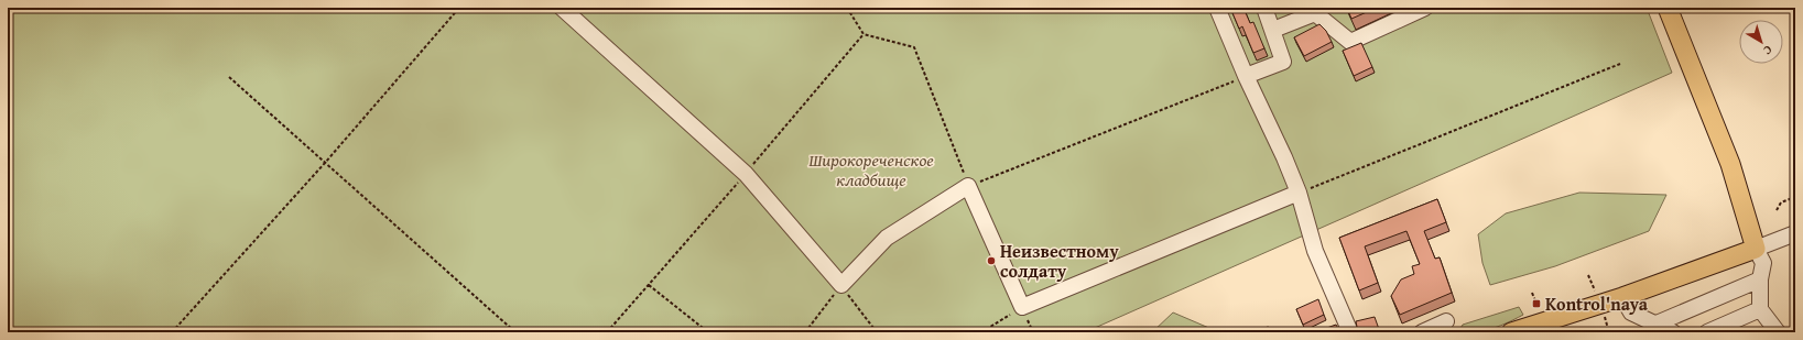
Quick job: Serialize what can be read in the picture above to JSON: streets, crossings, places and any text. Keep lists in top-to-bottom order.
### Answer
{
  "parks": ["Широкореченское кладбище"],
  "places": {
    "other": ["Неизвестному солдату"],
    "transit": ["Kontrol'naya"]
  },
  "north": "bottom right"
}
